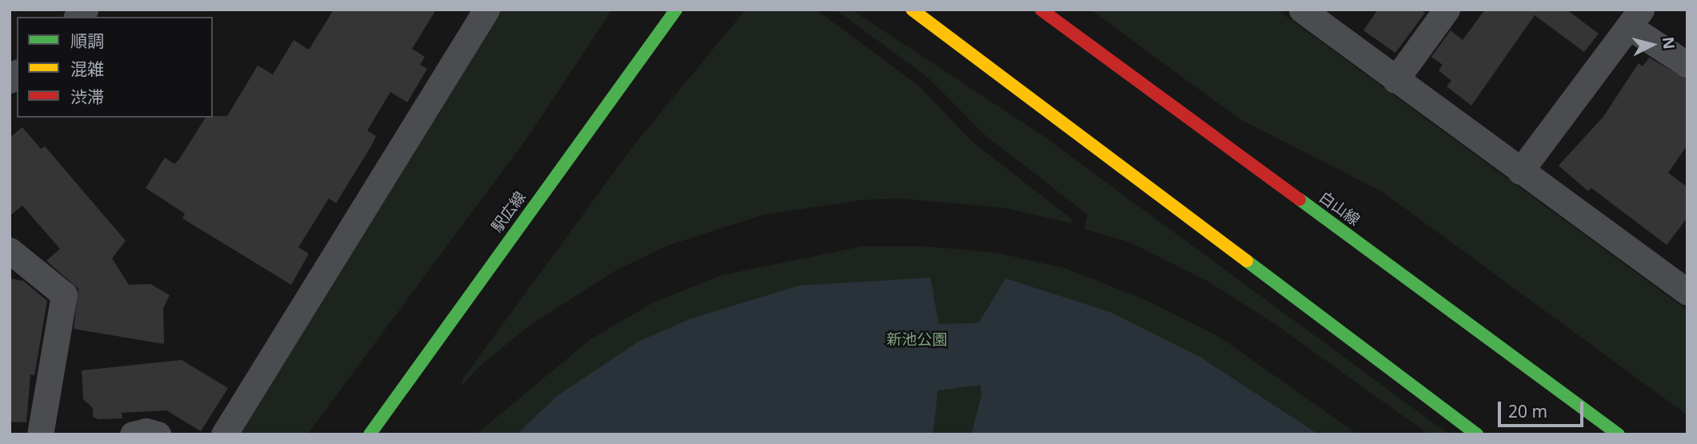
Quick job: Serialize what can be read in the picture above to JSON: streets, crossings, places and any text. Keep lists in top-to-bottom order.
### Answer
{
  "streets": {
    "street": ["白山線", "駅広線"]
  },
  "parks": ["新池公園"],
  "legend": ["順調", "混雑", "渋滞"],
  "scale_bar": "20 m",
  "north": "right"
}
